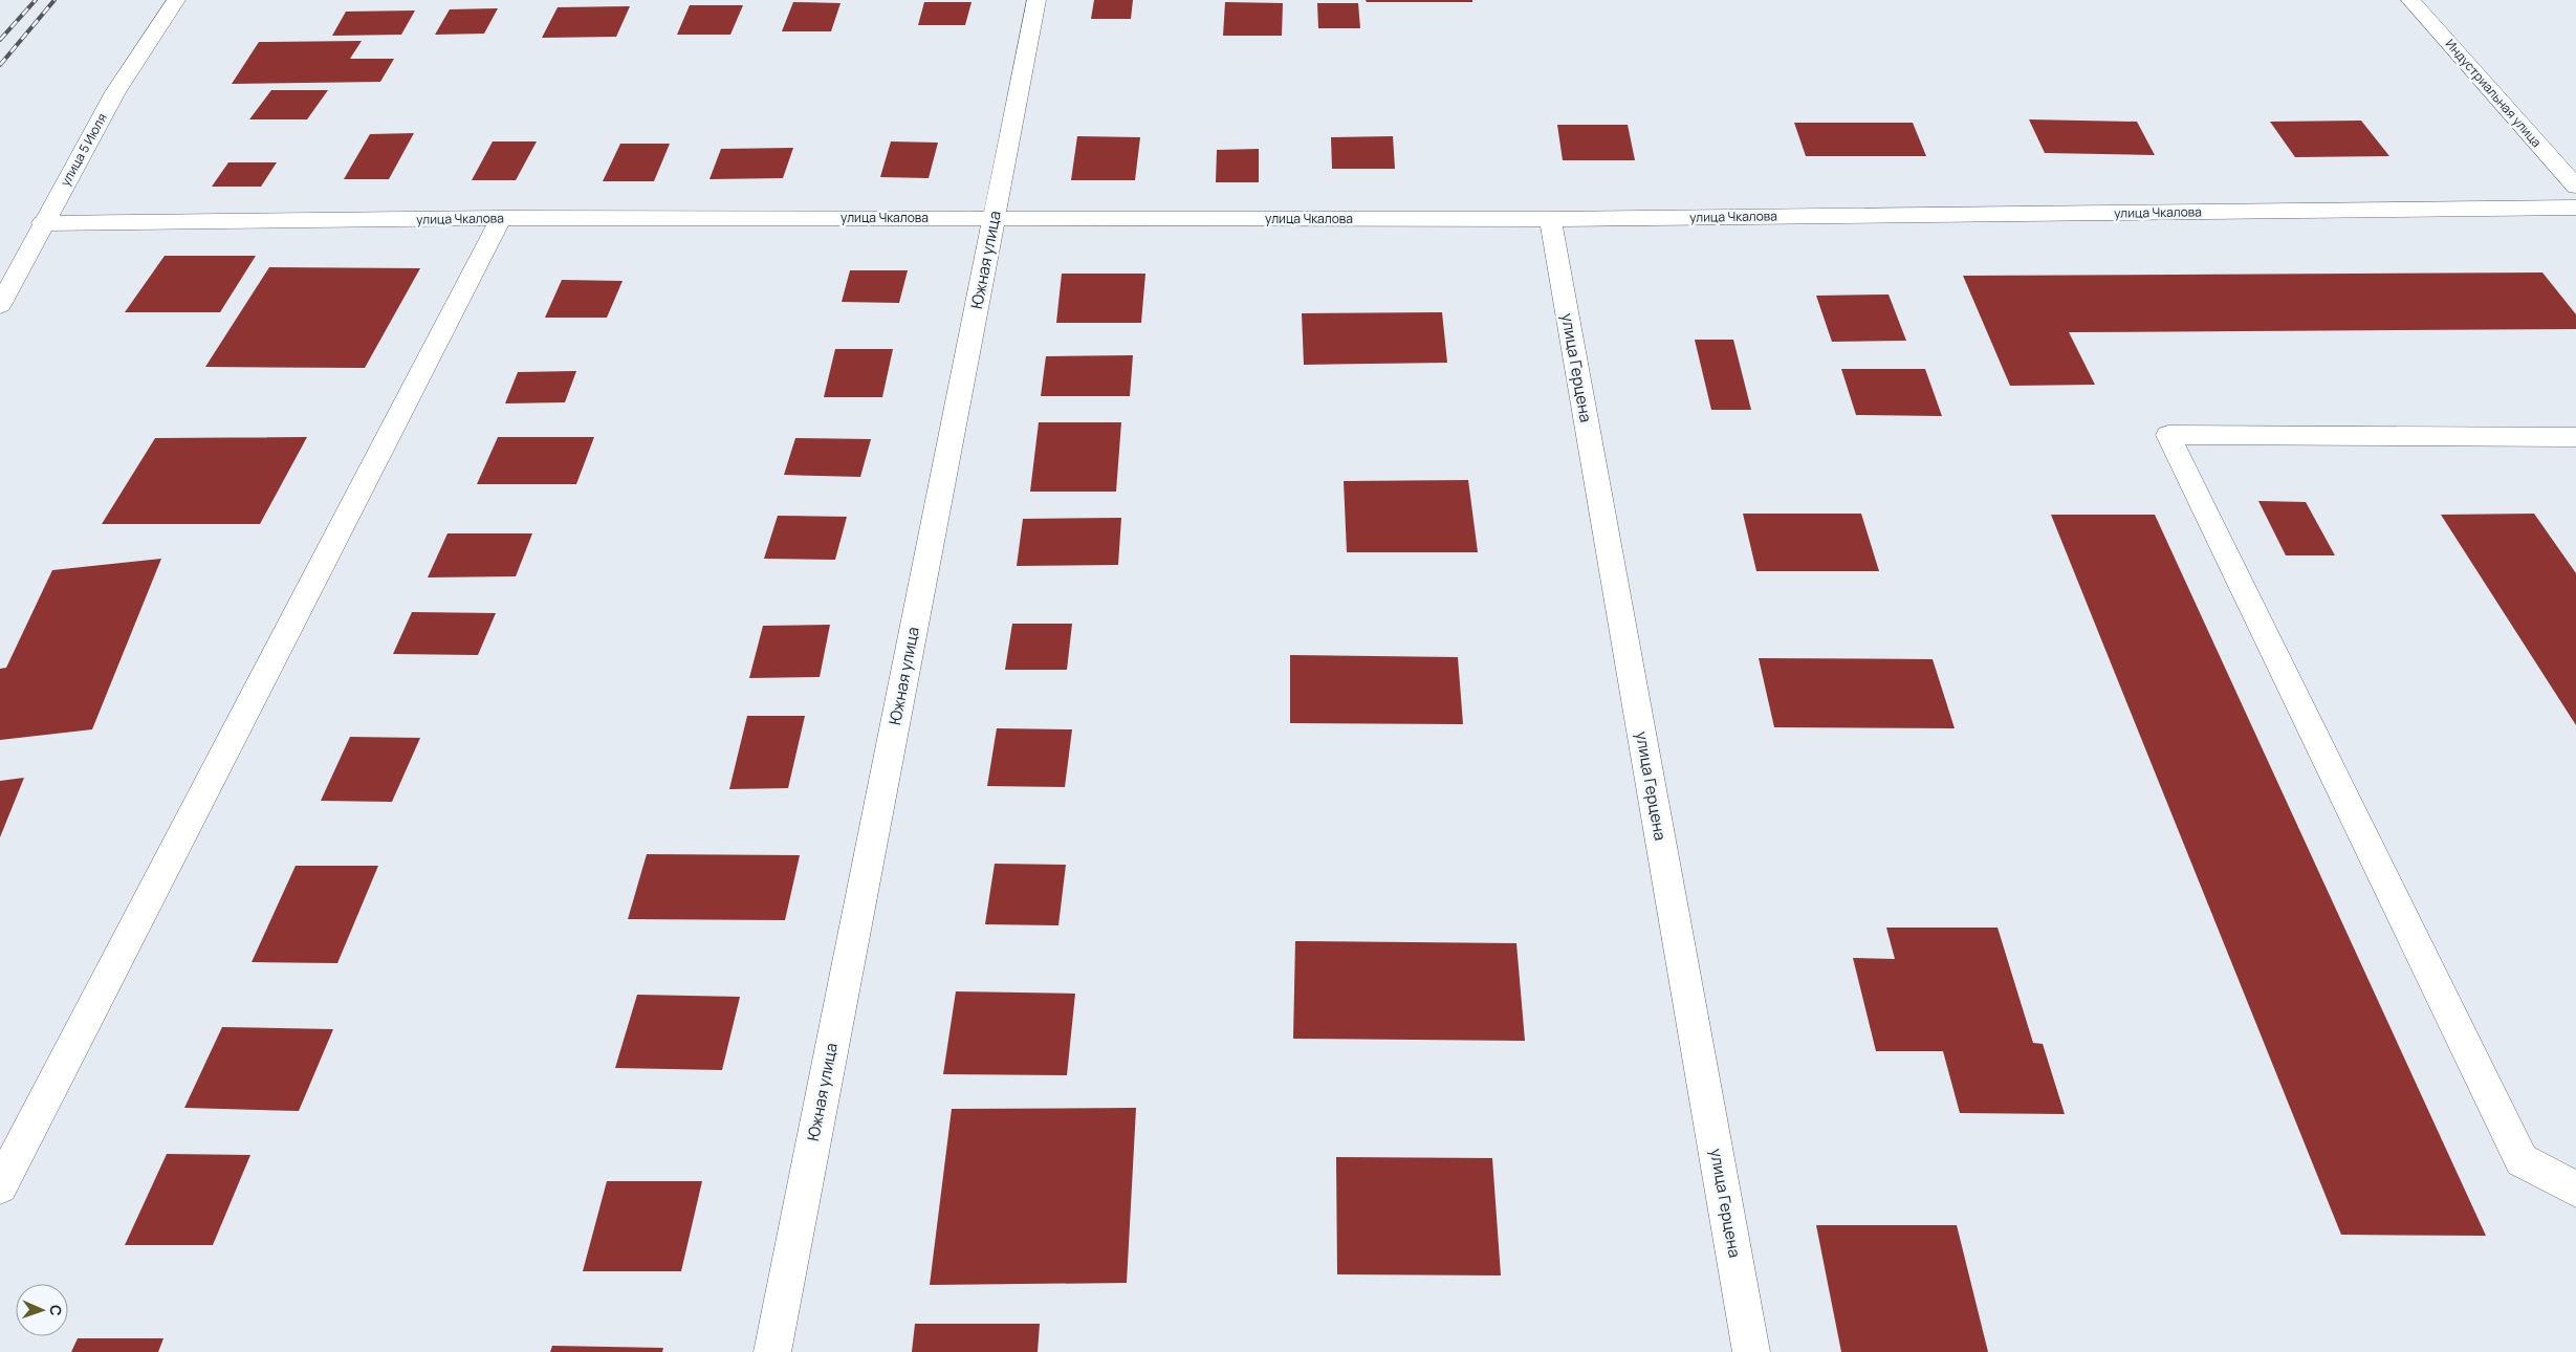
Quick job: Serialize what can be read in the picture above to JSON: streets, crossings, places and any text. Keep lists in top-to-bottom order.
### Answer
{
  "streets": {
    "main road": [
      "Индустриальная улица",
      "улица 5 Июля",
      "улица Чкалова",
      "Южная улица",
      "улица Герцена"
    ]
  },
  "crossings": [
    ["улица 5 Июля", "улица Чкалова"],
    ["улица Чкалова", "Южная улица"],
    ["улица Чкалова", "улица Герцена"]
  ],
  "north": "right"
}
